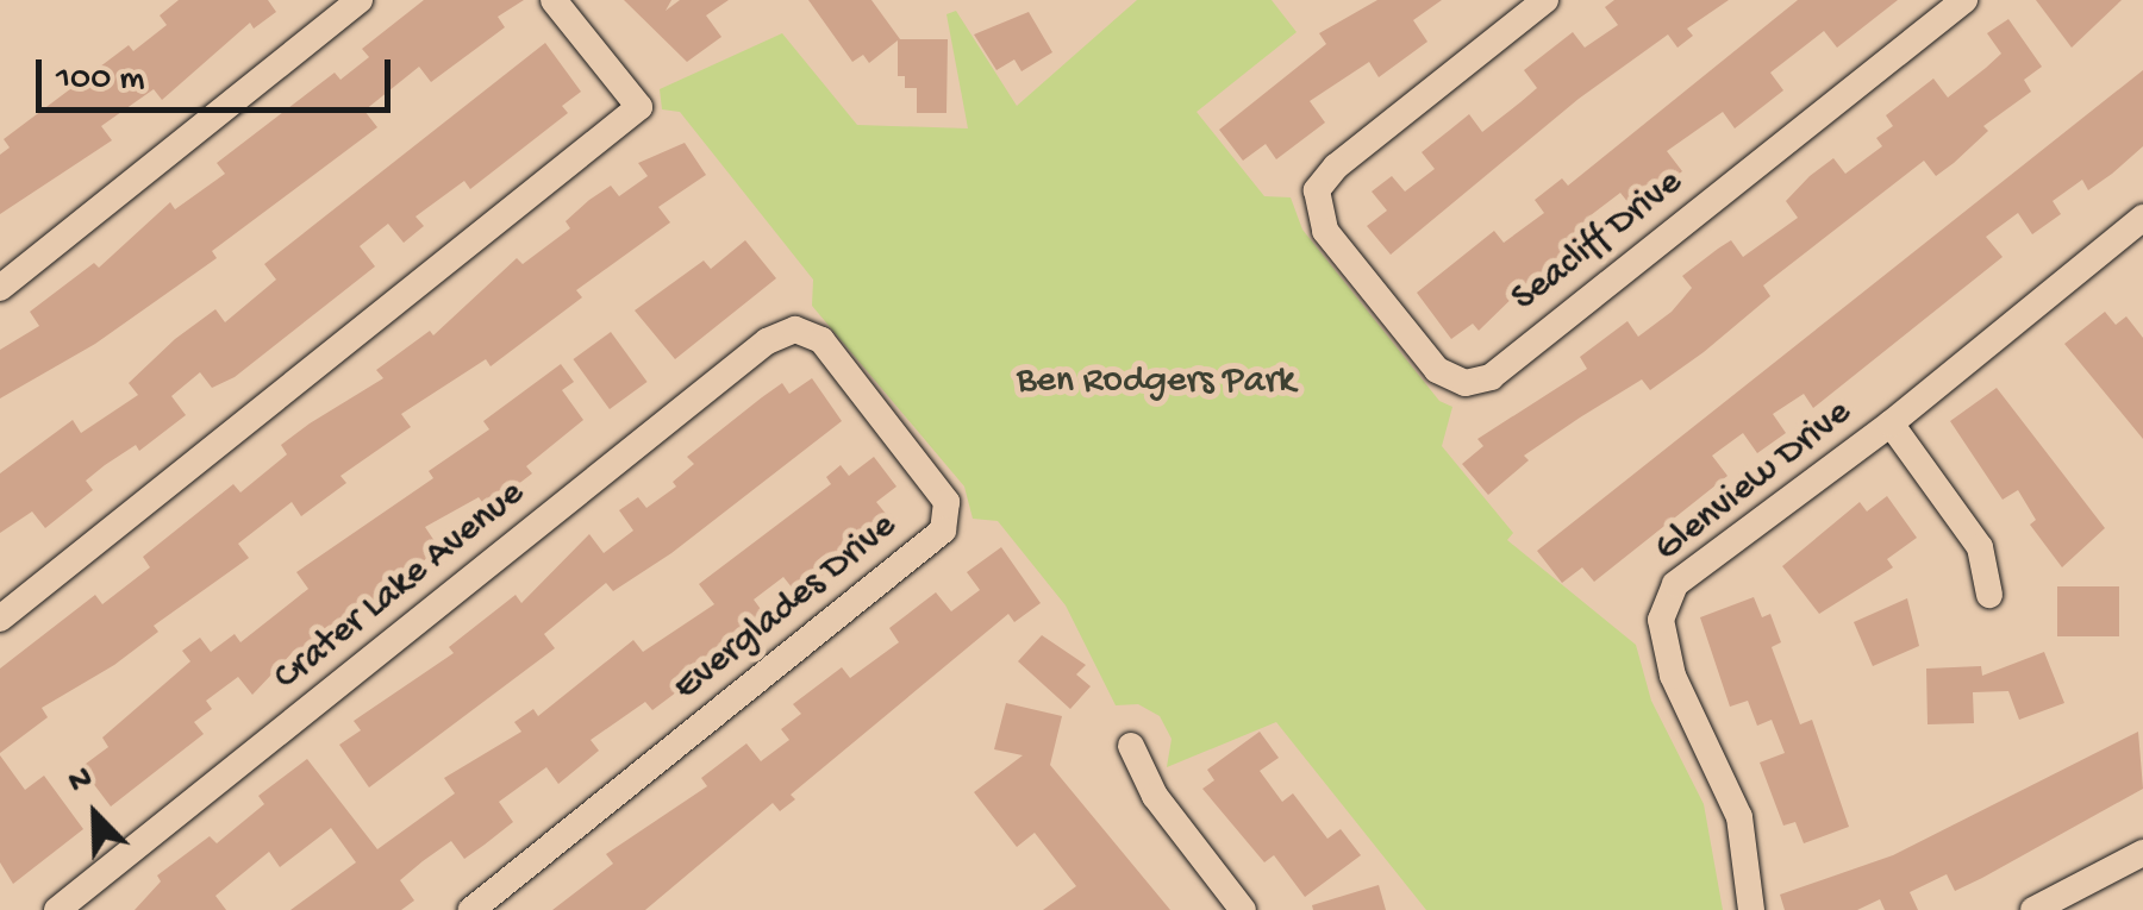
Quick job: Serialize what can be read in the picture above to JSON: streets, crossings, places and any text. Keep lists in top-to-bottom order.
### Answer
{
  "streets": {
    "street": [
      "Seacliff Drive",
      "Glenview Drive",
      "Crater Lake Avenue",
      "Everglades Drive"
    ]
  },
  "crossings": [
    ["Crater Lake Avenue", "Everglades Drive"]
  ],
  "parks": ["Ben Rodgers Park"],
  "scale_bar": "100 m",
  "north": "top left"
}
